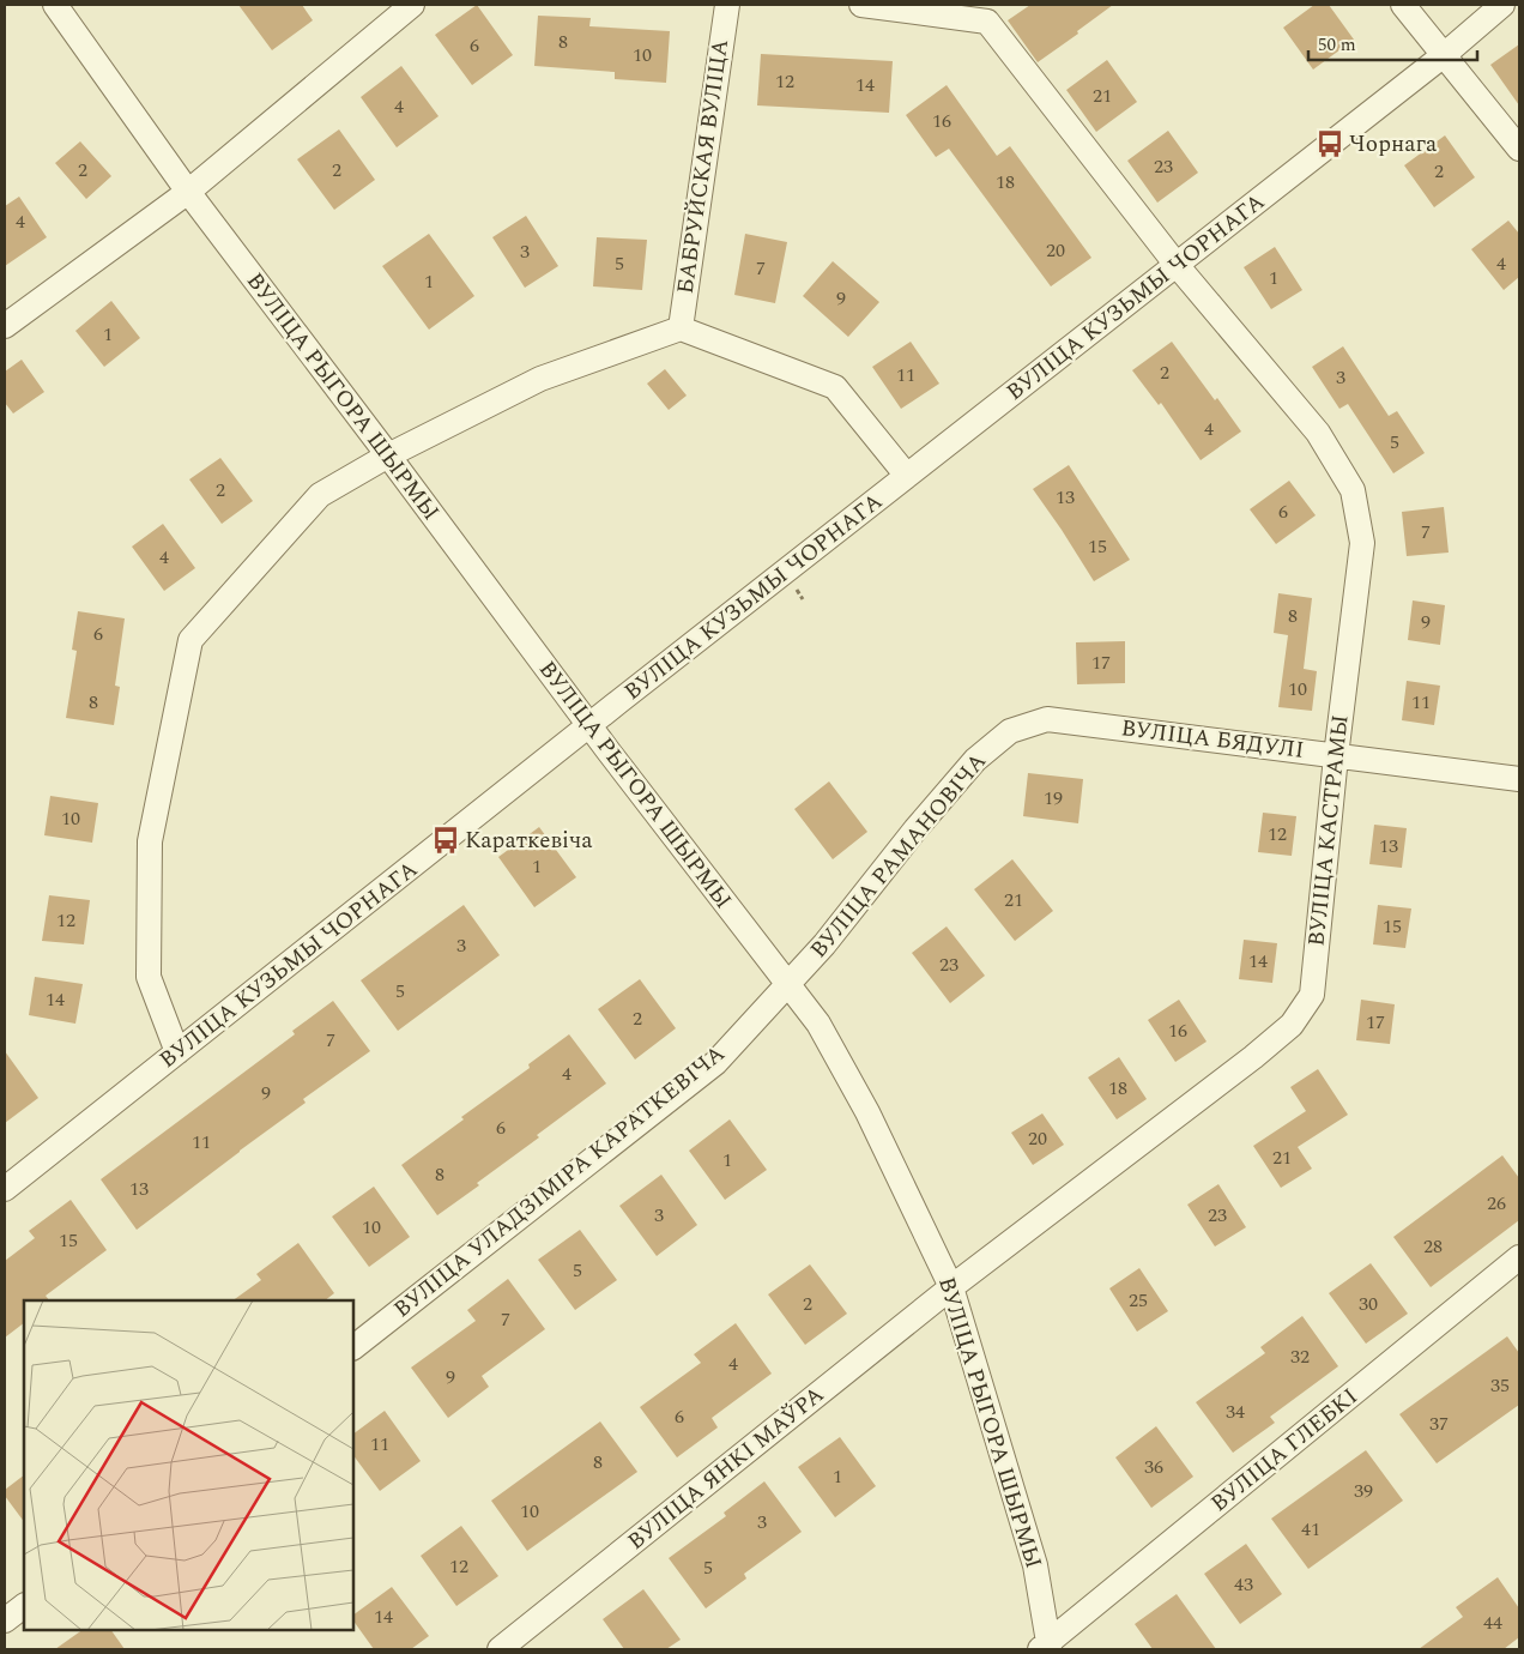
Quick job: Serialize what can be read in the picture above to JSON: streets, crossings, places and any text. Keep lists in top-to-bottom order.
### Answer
{
  "streets": {
    "street": [
      "БАБРУЙСКАЯ ВУЛІЦА",
      "ВУЛІЦА КУЗЬМЫ ЧОРНАГА",
      "ВУЛІЦА РЫГОРА ШЫРМЫ",
      "ВУЛІЦА БЯДУЛІ",
      "ВУЛІЦА КАСТРАМЫ",
      "ВУЛІЦА РАМАНОВІЧА",
      "ВУЛІЦА УЛАДЗІМІРА КАРАТКЕВІЧА",
      "ВУЛІЦА ГЛЕБКІ",
      "ВУЛІЦА ЯНКІ МАЎРА"
    ]
  },
  "crossings": [
    ["ВУЛІЦА КУЗЬМЫ ЧОРНАГА", "ВУЛІЦА РЫГОРА ШЫРМЫ"],
    ["ВУЛІЦА КУЗЬМЫ ЧОРНАГА", "ВУЛІЦА КАСТРАМЫ"],
    ["ВУЛІЦА РЫГОРА ШЫРМЫ", "ВУЛІЦА КАСТРАМЫ"],
    ["ВУЛІЦА РЫГОРА ШЫРМЫ", "ВУЛІЦА РАМАНОВІЧА"],
    ["ВУЛІЦА РЫГОРА ШЫРМЫ", "ВУЛІЦА УЛАДЗІМІРА КАРАТКЕВІЧА"],
    ["ВУЛІЦА РЫГОРА ШЫРМЫ", "ВУЛІЦА ГЛЕБКІ"],
    ["ВУЛІЦА РЫГОРА ШЫРМЫ", "ВУЛІЦА ЯНКІ МАЎРА"],
    ["ВУЛІЦА БЯДУЛІ", "ВУЛІЦА КАСТРАМЫ"],
    ["ВУЛІЦА БЯДУЛІ", "ВУЛІЦА РАМАНОВІЧА"],
    ["ВУЛІЦА КАСТРАМЫ", "ВУЛІЦА ЯНКІ МАЎРА"],
    ["ВУЛІЦА РАМАНОВІЧА", "ВУЛІЦА УЛАДЗІМІРА КАРАТКЕВІЧА"]
  ],
  "places": {
    "bus stop": ["Чорнага", "Караткевіча"]
  },
  "house_numbers": [
    "8",
    "6",
    "10",
    "12",
    "14",
    "21",
    "4",
    "16",
    "23",
    "2",
    "2",
    "2",
    "18",
    "4",
    "20",
    "3",
    "5",
    "4",
    "7",
    "1",
    "1",
    "9",
    "1",
    "2",
    "11",
    "3",
    "4",
    "5",
    "2",
    "13",
    "6",
    "7",
    "15",
    "4",
    "8",
    "9",
    "6",
    "17",
    "10",
    "8",
    "11",
    "19",
    "10",
    "12",
    "13",
    "1",
    "21",
    "12",
    "15",
    "3",
    "14",
    "23",
    "5",
    "14",
    "2",
    "17",
    "16",
    "7",
    "4",
    "18",
    "9",
    "6",
    "20",
    "11",
    "21",
    "1",
    "8",
    "13",
    "26",
    "3",
    "23",
    "10",
    "15",
    "28",
    "5",
    "25",
    "2",
    "30",
    "7",
    "32",
    "4",
    "9",
    "35",
    "34",
    "6",
    "37",
    "11",
    "8",
    "36",
    "1",
    "39",
    "10",
    "3",
    "41",
    "12",
    "5",
    "43",
    "14",
    "44"
  ],
  "scale_bar": "50 m"
}
